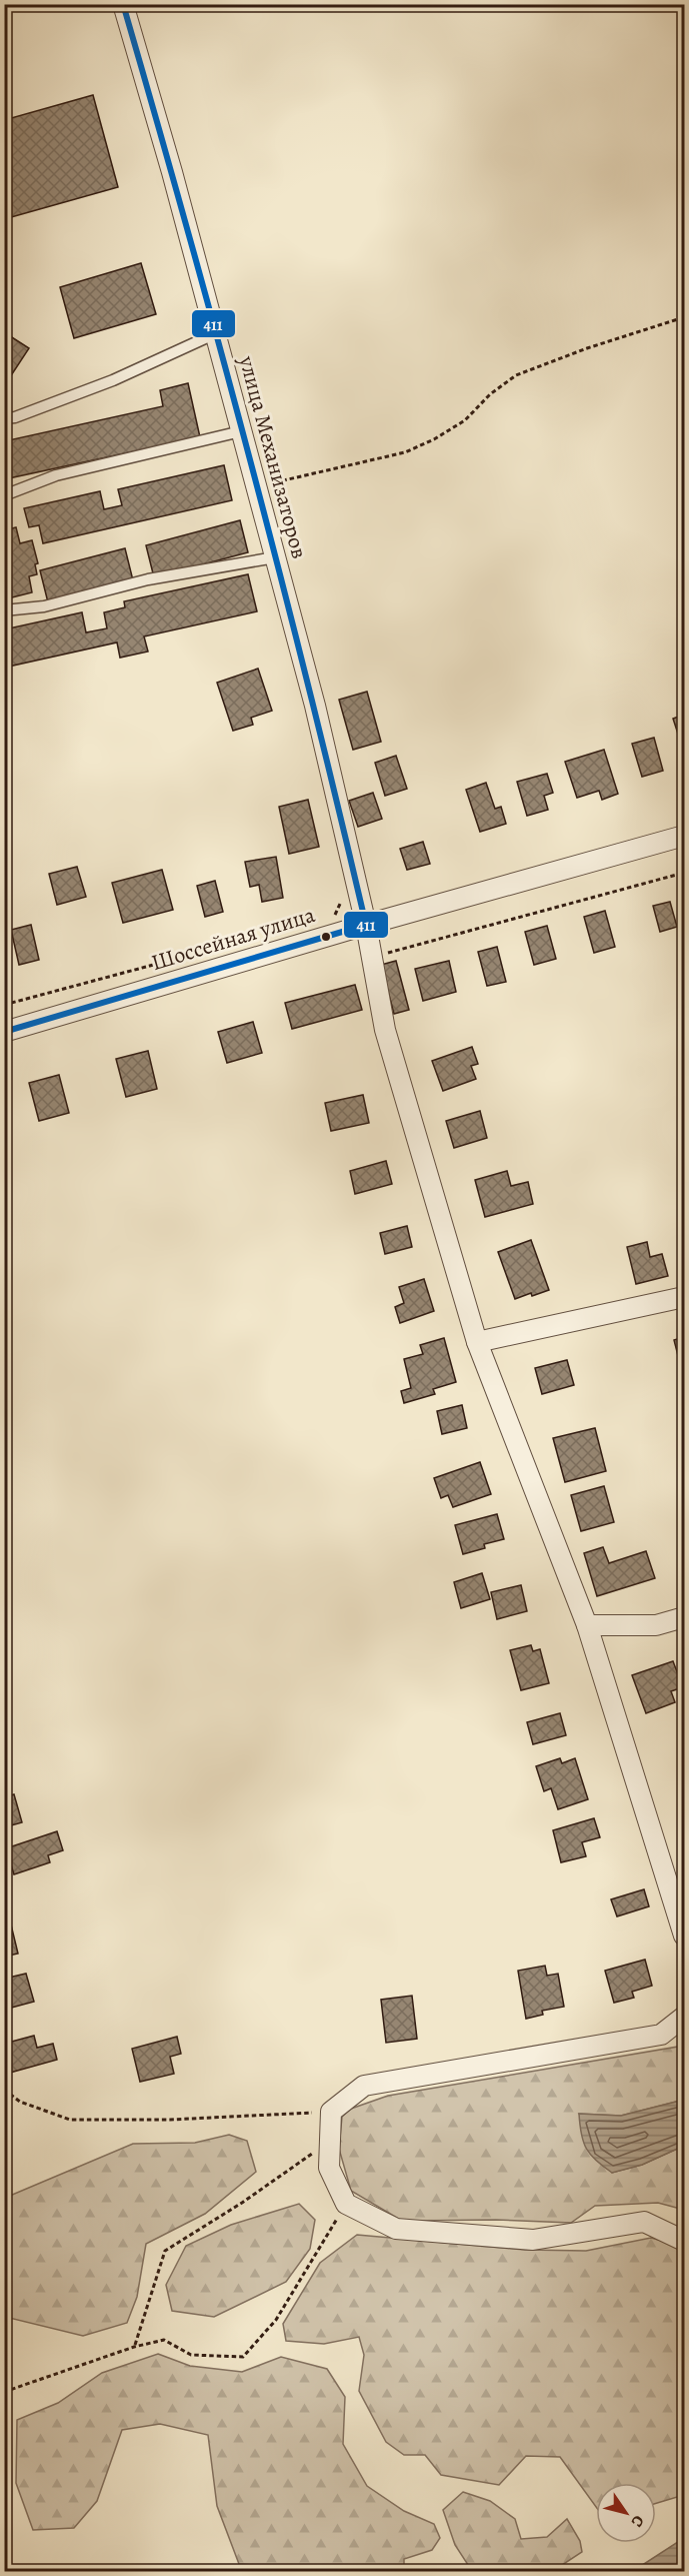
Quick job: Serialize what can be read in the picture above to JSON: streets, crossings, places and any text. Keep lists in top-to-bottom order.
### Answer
{
  "streets": {
    "street": ["улица Механизаторов", "Шоссейная улица"]
  },
  "crossings": [
    ["улица Механизаторов", "Шоссейная улица"]
  ],
  "lines": ["transit line 411"],
  "north": "bottom right"
}
